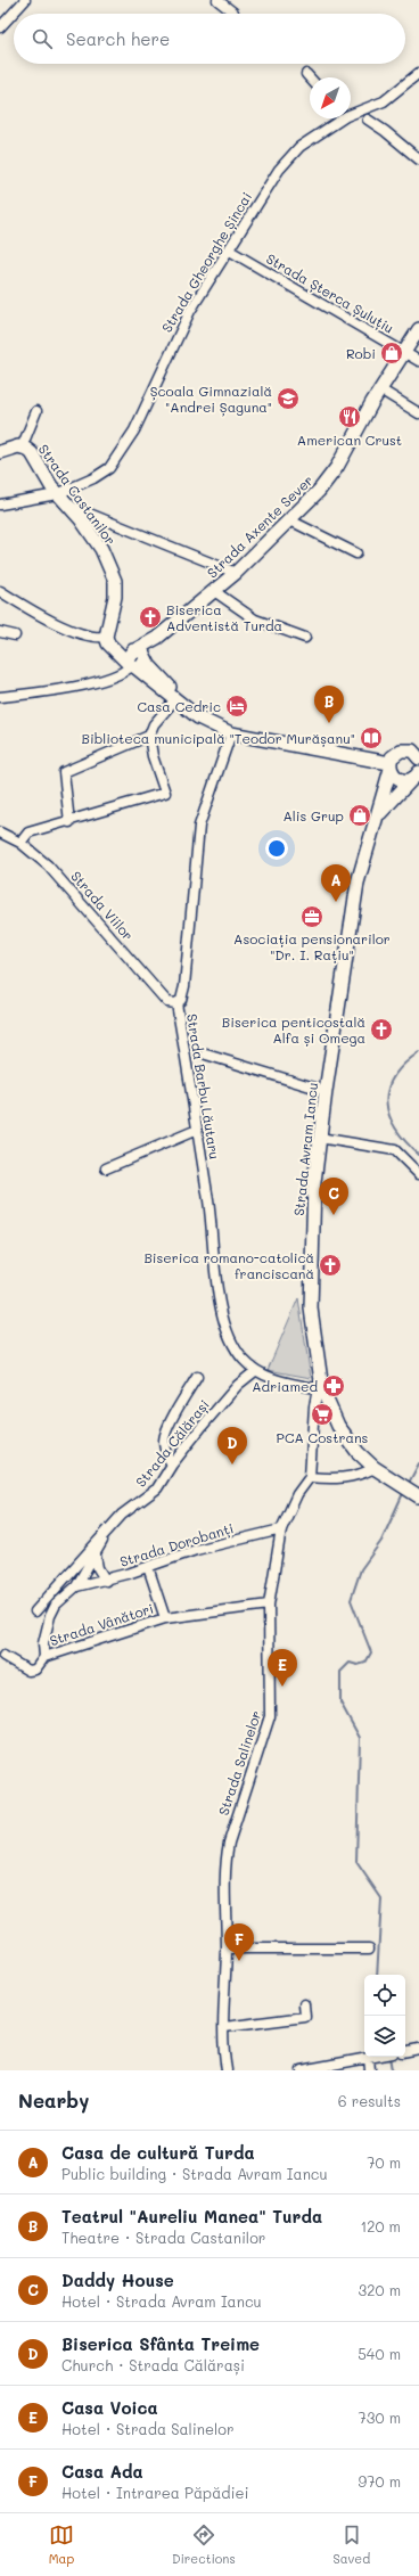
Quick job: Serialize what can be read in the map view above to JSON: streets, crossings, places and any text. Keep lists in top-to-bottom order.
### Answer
{
  "streets": {
    "main road": ["Strada Castanilor", "Strada Axente Sever", "Strada Avram Iancu"],
    "street": [
      "Strada Gheorghe Șincai",
      "Strada Șterca Șuluțiu",
      "Strada Viilor",
      "Strada Barbu Lăutaru",
      "Strada Călărași",
      "Strada Dorobanți",
      "Strada Vânători",
      "Strada Salinelor"
    ]
  },
  "crossings": [
    ["Strada Gheorghe Șincai", "Strada Șterca Șuluțiu"],
    ["Strada Gheorghe Șincai", "Strada Castanilor"],
    ["Strada Șterca Șuluțiu", "Strada Axente Sever"],
    ["Strada Viilor", "Strada Barbu Lăutaru"],
    ["Strada Barbu Lăutaru", "Strada Avram Iancu"],
    ["Strada Barbu Lăutaru", "Strada Călărași"],
    ["Strada Barbu Lăutaru", "Strada Salinelor"],
    ["Strada Avram Iancu", "Strada Salinelor"],
    ["Strada Călărași", "Strada Dorobanți"],
    ["Strada Dorobanți", "Strada Vânători"],
    ["Strada Dorobanți", "Strada Salinelor"],
    ["Strada Vânători", "Strada Salinelor"]
  ],
  "places": {
    "shop": ["Robi", "Alis Grup"],
    "school or university": ["Școala Gimnazială \"Andrei Șaguna\""],
    "restaurant": ["American Crust"],
    "church": ["Biserica Adventistă Turda", "Biserica penticostală Alfa și Omega", "Biserica romano-catolică franciscană"],
    "hotel": ["Casa Cedric"],
    "library": ["Biblioteca municipală \"Teodor Murășanu\""],
    "office": ["Asociația pensionarilor \"Dr. I. Rațiu\""],
    "pharmacy": ["Adriamed"],
    "supermarket": ["PCA Costrans"]
  },
  "north": "bottom left",
  "page": {
    "search": "Search here",
    "pins": [
      "B",
      "A",
      "C",
      "D",
      "E",
      "F"
    ],
    "heading": ["Nearby", "6 results"],
    "list": [
      {
        "mark": "A",
        "name": "Casa de cultură Turda",
        "note": "Public building · Strada Avram Iancu",
        "value": "70 m"
      },
      {
        "mark": "B",
        "name": "Teatrul \"Aureliu Manea\" Turda",
        "note": "Theatre · Strada Castanilor",
        "value": "120 m"
      },
      {
        "mark": "C",
        "name": "Daddy House",
        "note": "Hotel · Strada Avram Iancu",
        "value": "320 m"
      },
      {
        "mark": "D",
        "name": "Biserica Sfânta Treime",
        "note": "Church · Strada Călărași",
        "value": "540 m"
      },
      {
        "mark": "E",
        "name": "Casa Voica",
        "note": "Hotel · Strada Salinelor",
        "value": "730 m"
      },
      {
        "mark": "F",
        "name": "Casa Ada",
        "note": "Hotel · Intrarea Păpădiei",
        "value": "970 m"
      }
    ],
    "nav": ["Map", "Directions", "Saved"]
  }
}
